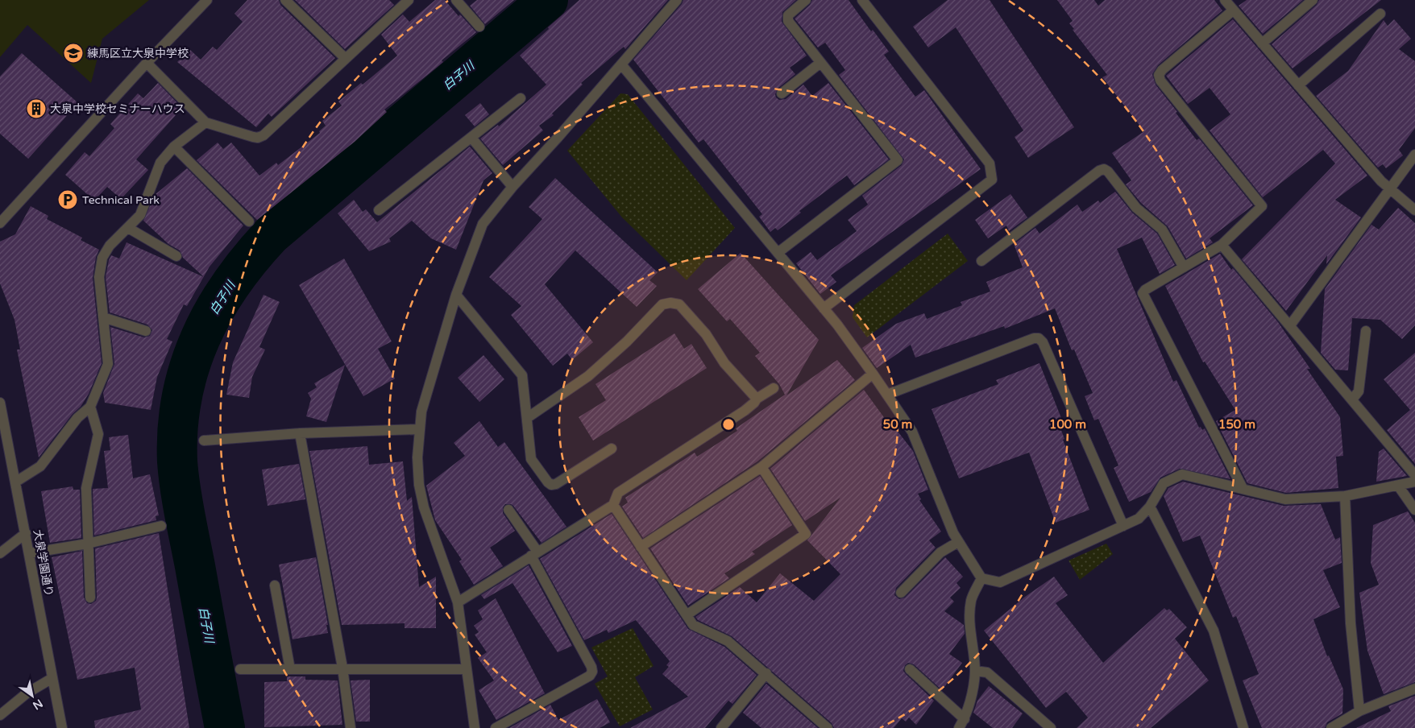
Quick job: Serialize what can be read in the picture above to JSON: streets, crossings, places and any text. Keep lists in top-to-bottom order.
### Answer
{
  "streets": {
    "street": ["大泉学園通り"]
  },
  "water": ["白子川"],
  "places": {
    "school or university": ["練馬区立大泉中学校"],
    "building": ["大泉中学校セミナーハウス"],
    "parking": ["Technical Park"]
  },
  "north": "bottom right",
  "rings": ["50 m", "100 m", "150 m"]
}
